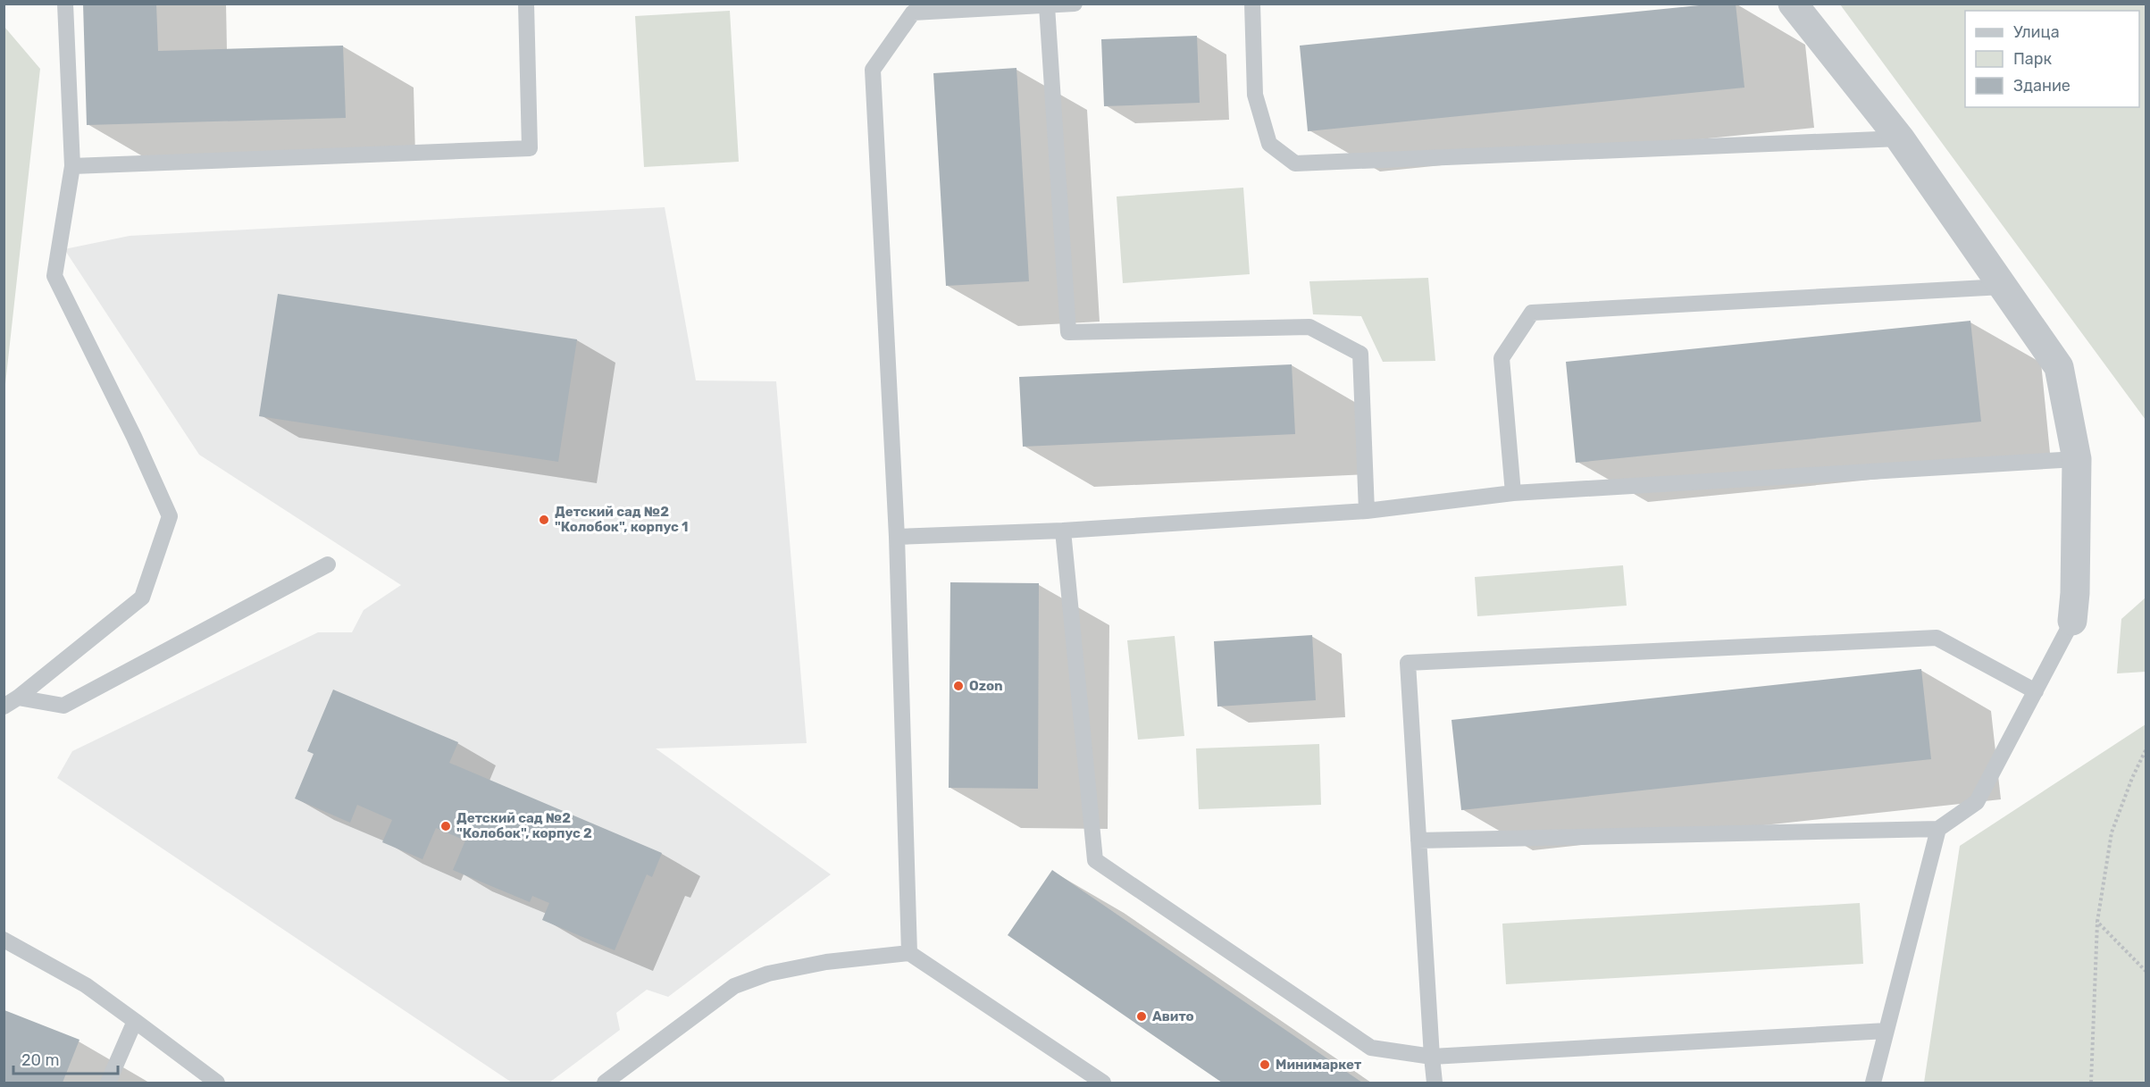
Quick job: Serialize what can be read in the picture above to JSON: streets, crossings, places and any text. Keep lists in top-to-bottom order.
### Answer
{
  "places": [
    "Детский сад №2 \"Колобок\", корпус 1",
    "Ozon",
    "Детский сад №2 \"Колобок\", корпус 2",
    "Авито",
    "Минимаркет"
  ],
  "legend": ["Улица", "Парк", "Здание"],
  "scale_bar": "20 m"
}
